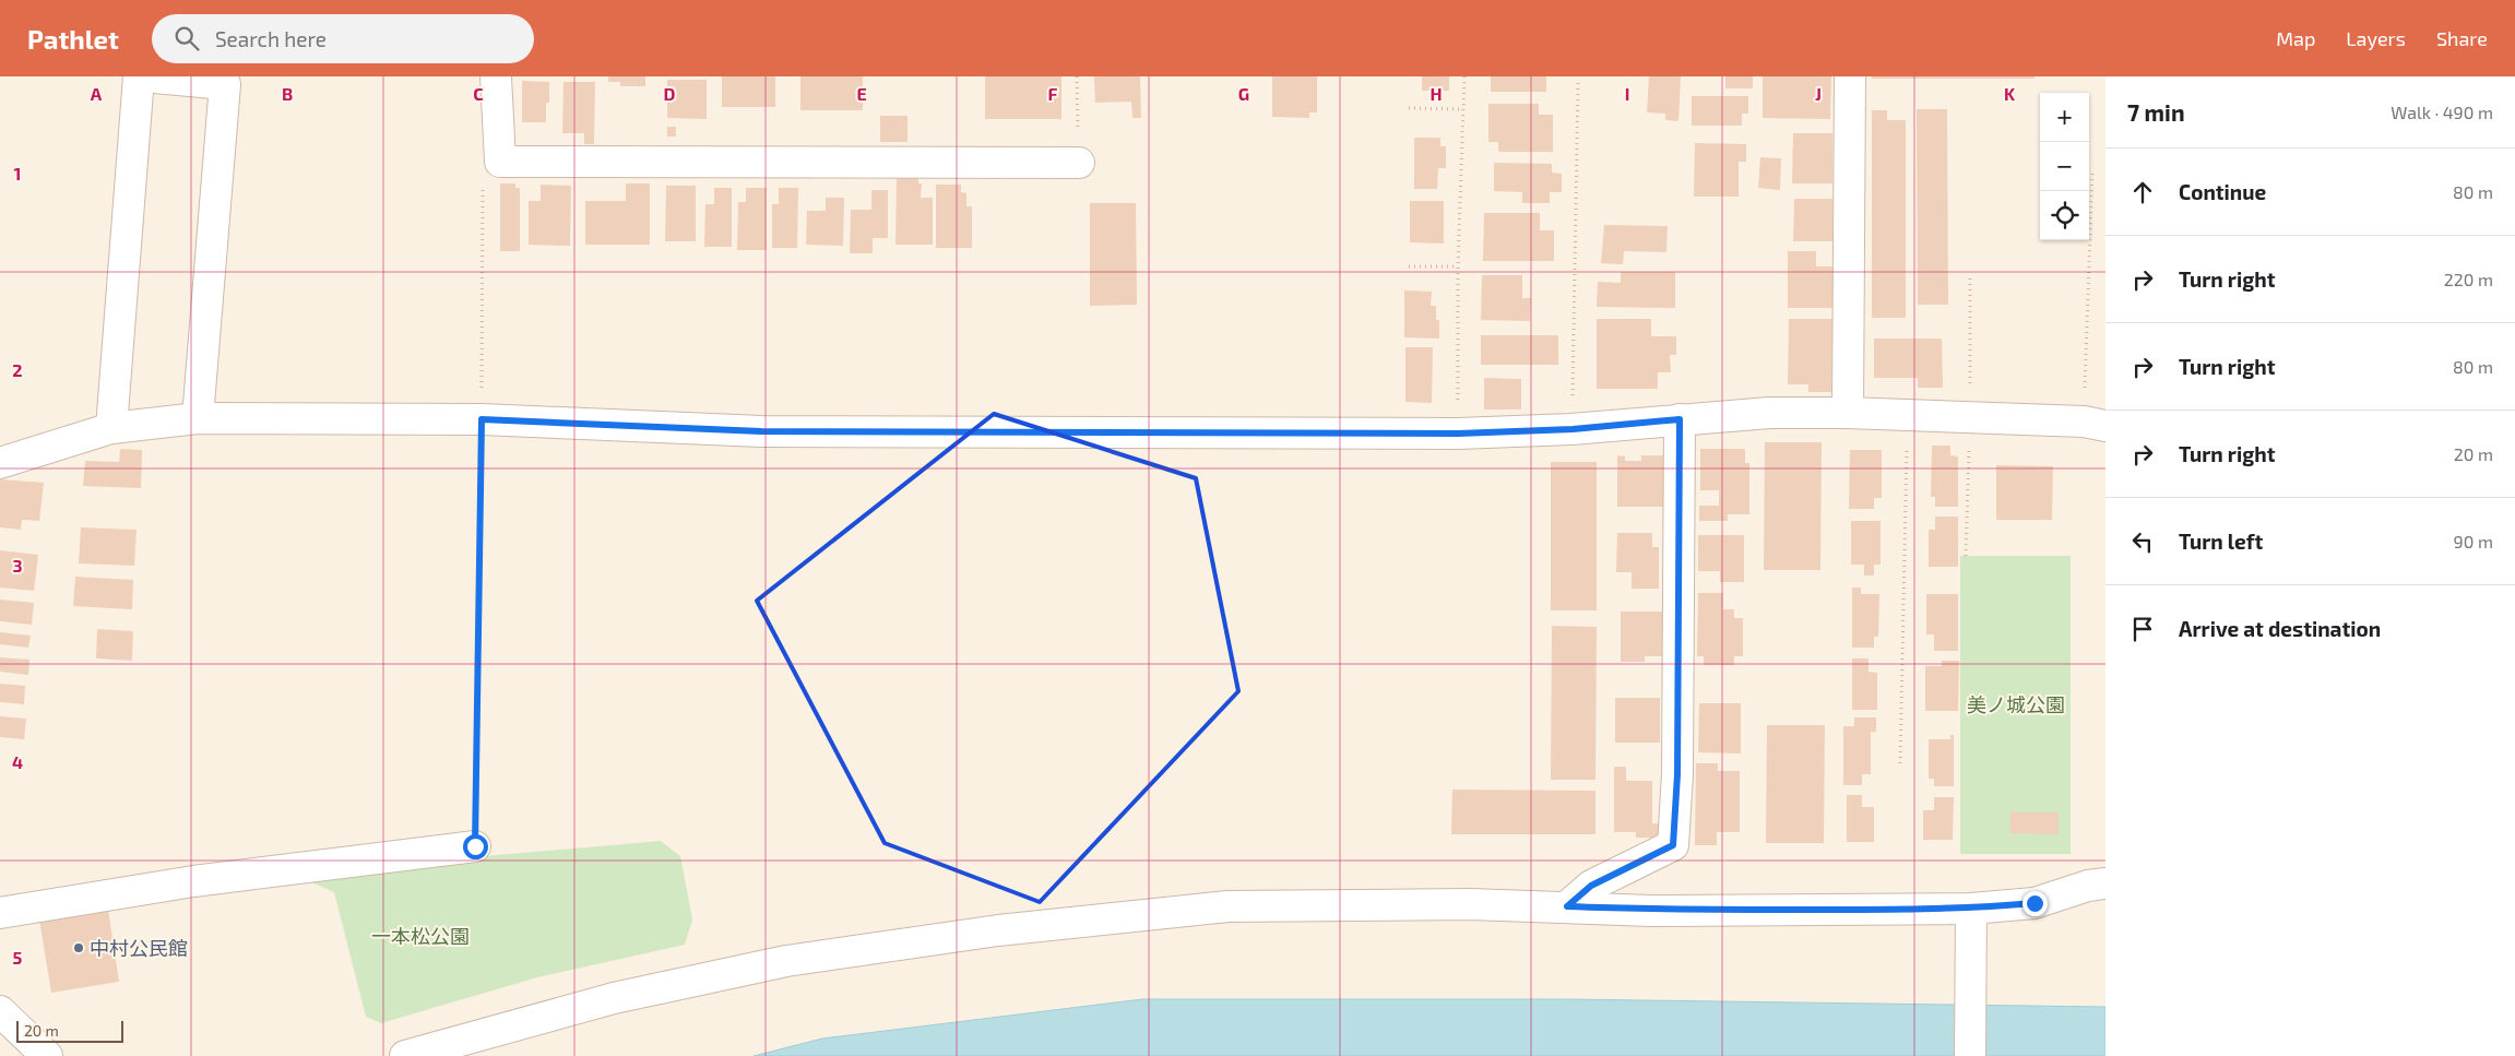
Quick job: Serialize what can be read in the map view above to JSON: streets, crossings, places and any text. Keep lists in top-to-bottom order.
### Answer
{
  "parks": ["美ノ城公園", "一本松公園"],
  "places": ["中村公民館"],
  "scale_bar": "20 m",
  "page": {
    "header": "Pathlet",
    "search": "Search here",
    "nav": ["Map", "Layers", "Share"],
    "heading": ["7 min", "Walk · 490 m"],
    "map_buttons": ["+", "−"],
    "list": [
      ["Continue", "80 m"],
      ["Turn right", "220 m"],
      ["Turn right", "80 m"],
      ["Turn right", "20 m"],
      ["Turn left", "90 m"],
      "Arrive at destination"
    ],
    "scale": "20 m"
  },
  "grid": {
    "columns": [
      "A",
      "B",
      "C",
      "D",
      "E",
      "F",
      "G",
      "H",
      "I",
      "J",
      "K"
    ],
    "rows": [
      "1",
      "2",
      "3",
      "4",
      "5"
    ]
  }
}
